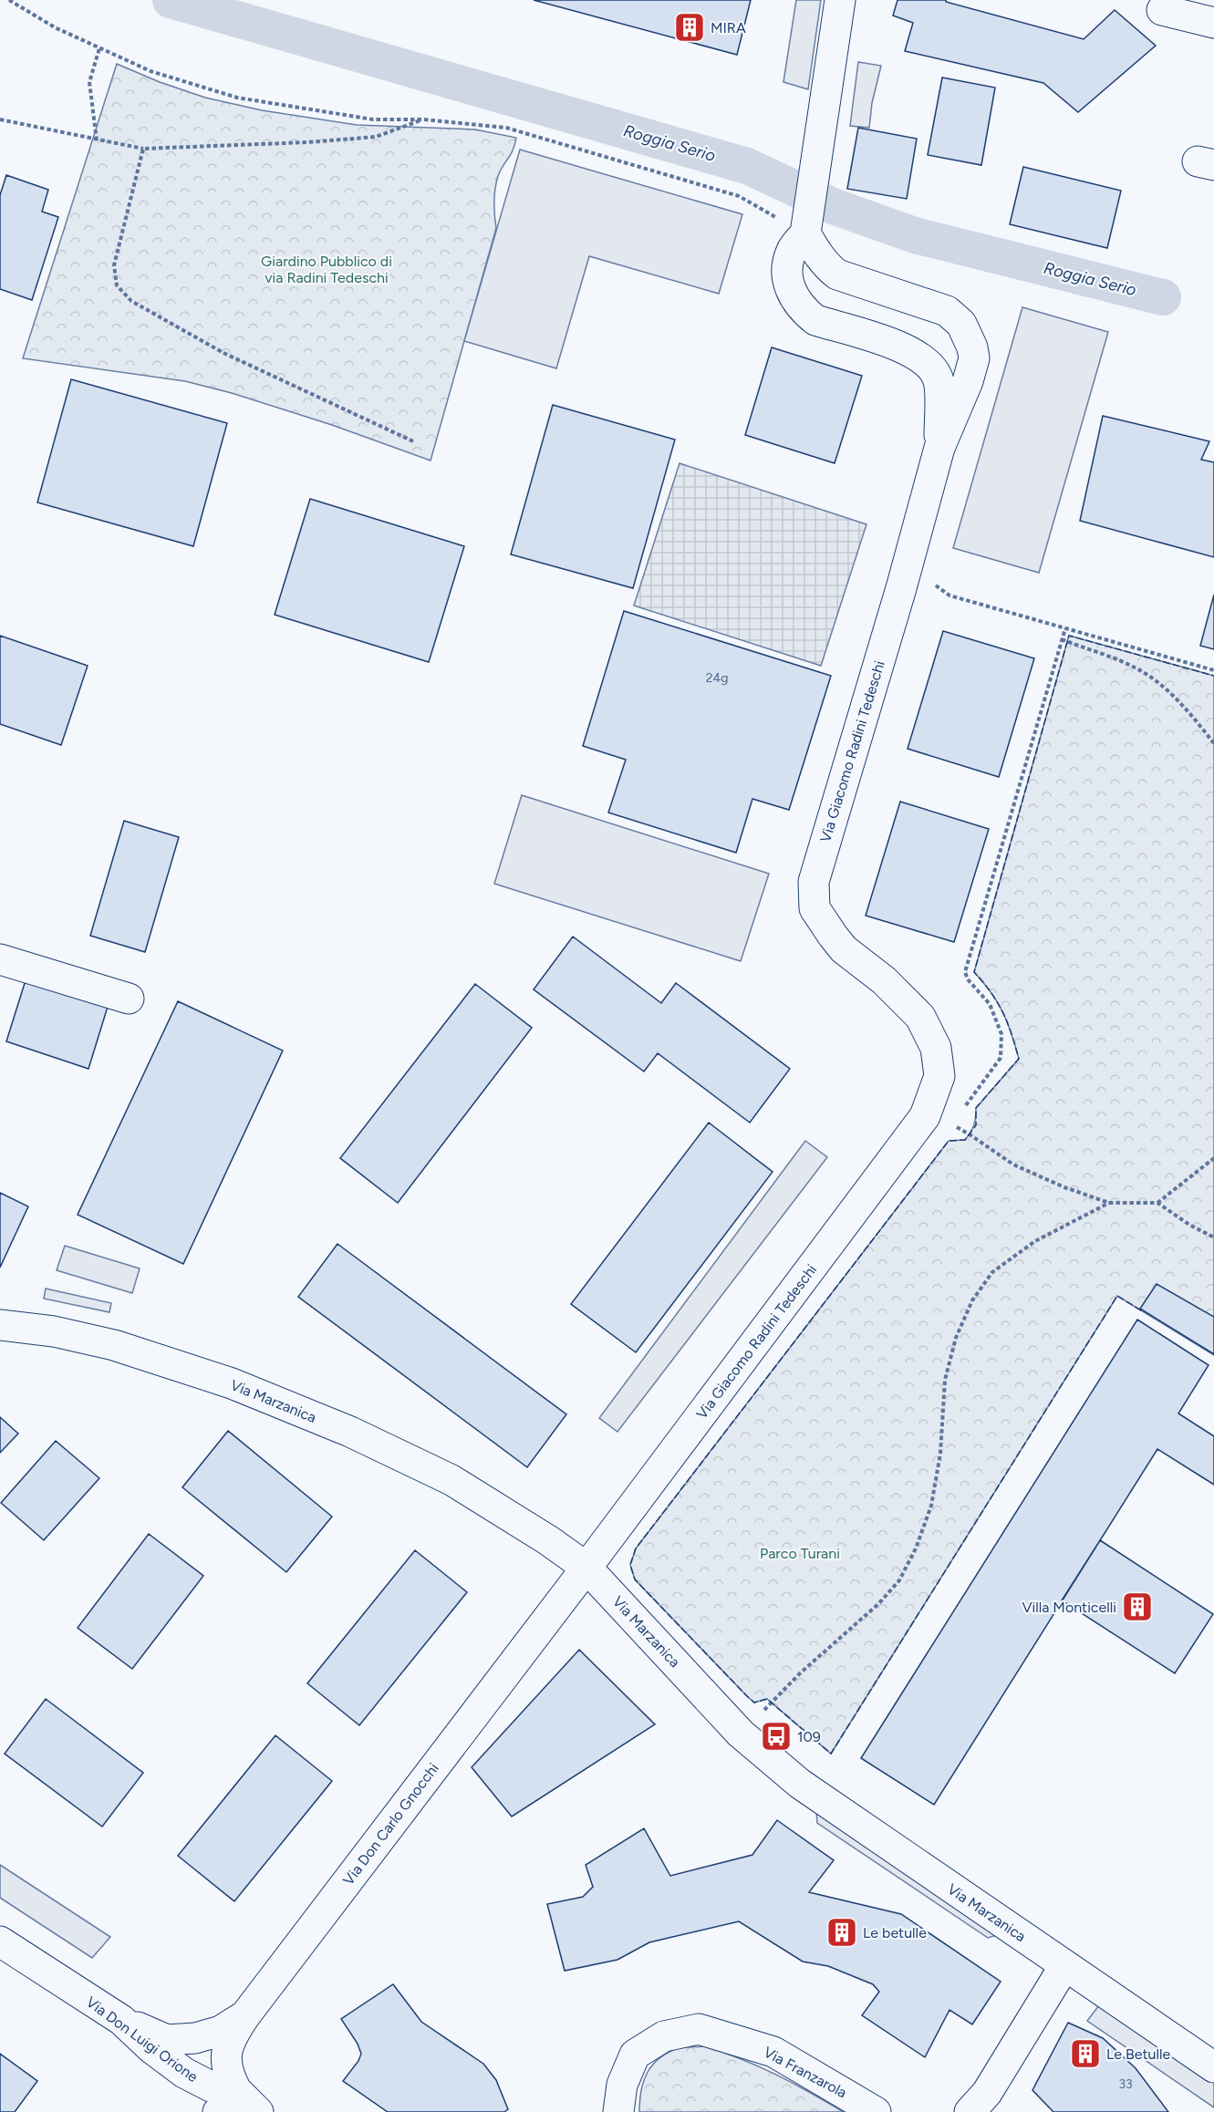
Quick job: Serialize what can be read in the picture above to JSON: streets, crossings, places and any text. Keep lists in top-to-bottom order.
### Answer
{
  "streets": {
    "street": [
      "Via Giacomo Radini Tedeschi",
      "Via Marzanica",
      "Via Don Carlo Gnocchi",
      "Via Don Luigi Orione",
      "Via Franzarola"
    ]
  },
  "crossings": [
    ["Via Giacomo Radini Tedeschi", "Via Marzanica"],
    ["Via Giacomo Radini Tedeschi", "Via Don Carlo Gnocchi"],
    ["Via Marzanica", "Via Don Carlo Gnocchi"],
    ["Via Don Carlo Gnocchi", "Via Don Luigi Orione"]
  ],
  "water": ["Roggia Serio"],
  "parks": ["Giardino Pubblico di via Radini Tedeschi", "Parco Turani"],
  "places": {
    "building": [
      "MIRA",
      "Villa Monticelli",
      "Le betulle",
      "Le Betulle"
    ],
    "bus stop": ["109"]
  },
  "house_numbers": ["24g", "33"]
}
